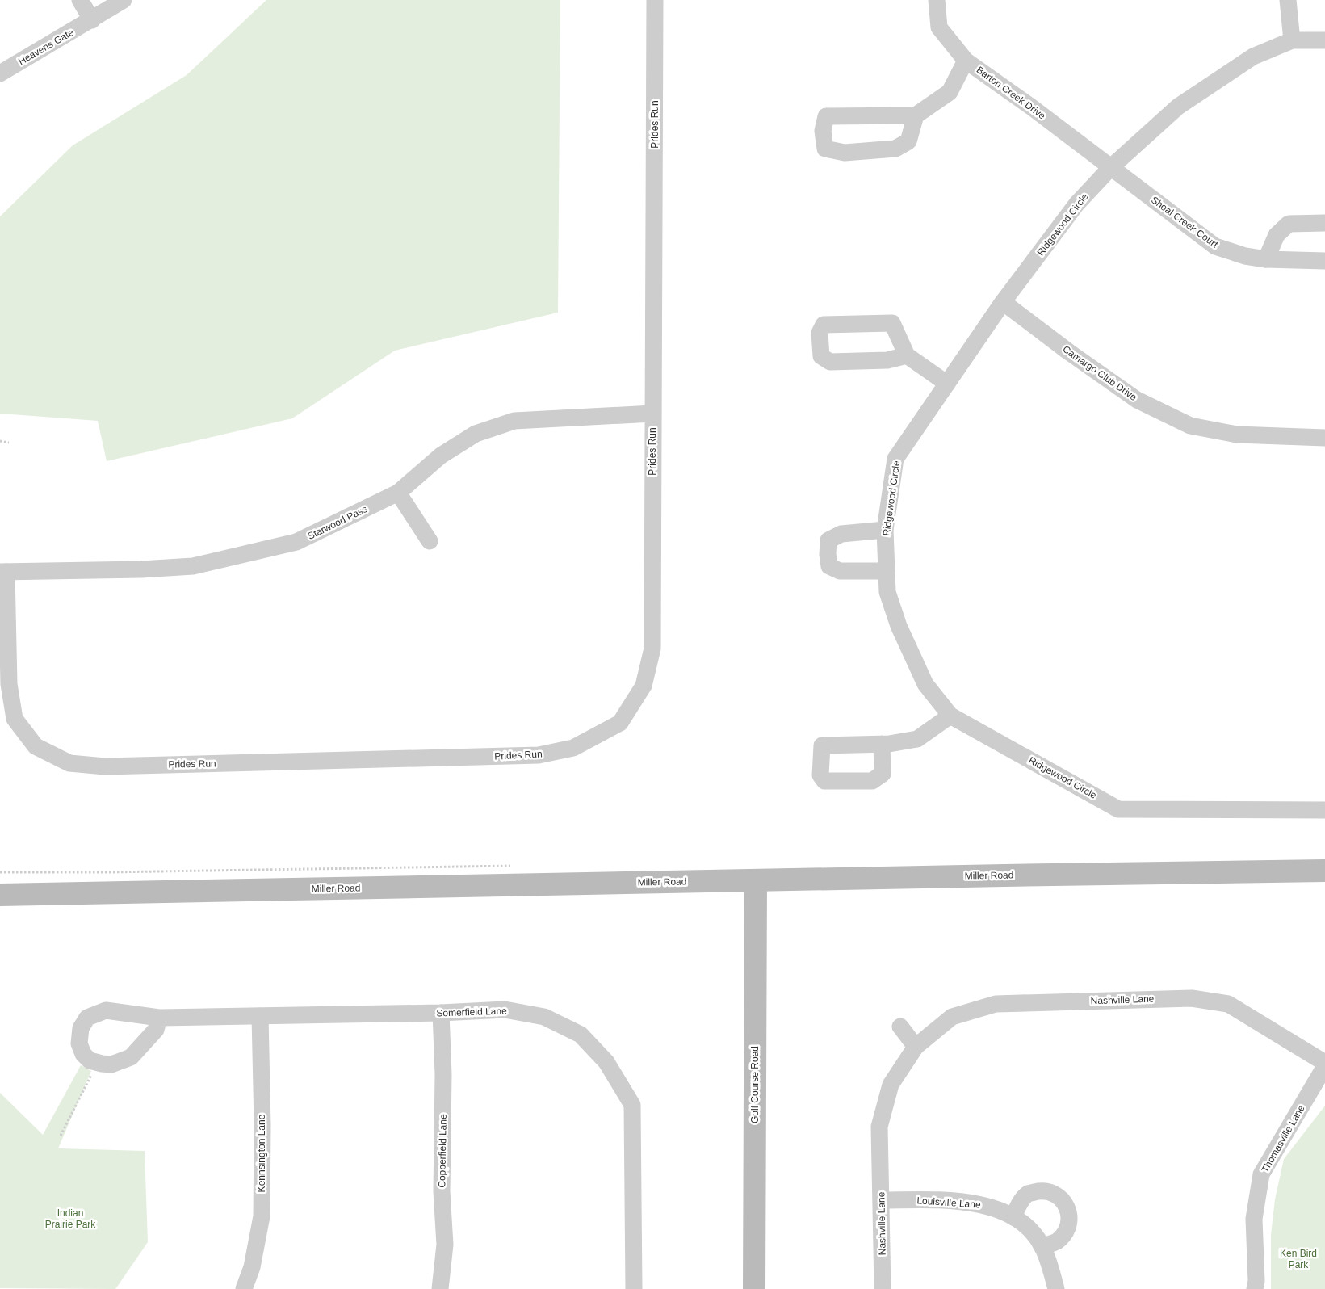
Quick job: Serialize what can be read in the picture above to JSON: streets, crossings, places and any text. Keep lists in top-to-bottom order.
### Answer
{
  "streets": {
    "street": [
      "Heavens Gate",
      "Barton Creek Drive",
      "Prides Run",
      "Shoal Creek Court",
      "Ridgewood Circle",
      "Camargo Club Drive",
      "Starwood Pass",
      "Miller Road",
      "Nashville Lane",
      "Somerfield Lane",
      "Golf Course Road",
      "Thomasville Lane",
      "Copperfield Lane",
      "Kennsington Lane",
      "Louisville Lane"
    ]
  },
  "crossings": [
    ["Barton Creek Drive", "Shoal Creek Court"],
    ["Barton Creek Drive", "Ridgewood Circle"],
    ["Prides Run", "Starwood Pass"],
    ["Shoal Creek Court", "Ridgewood Circle"],
    ["Ridgewood Circle", "Camargo Club Drive"],
    ["Miller Road", "Golf Course Road"],
    ["Nashville Lane", "Louisville Lane"],
    ["Somerfield Lane", "Copperfield Lane"],
    ["Somerfield Lane", "Kennsington Lane"]
  ],
  "parks": ["Indian Prairie Park", "Ken Bird Park"]
}
